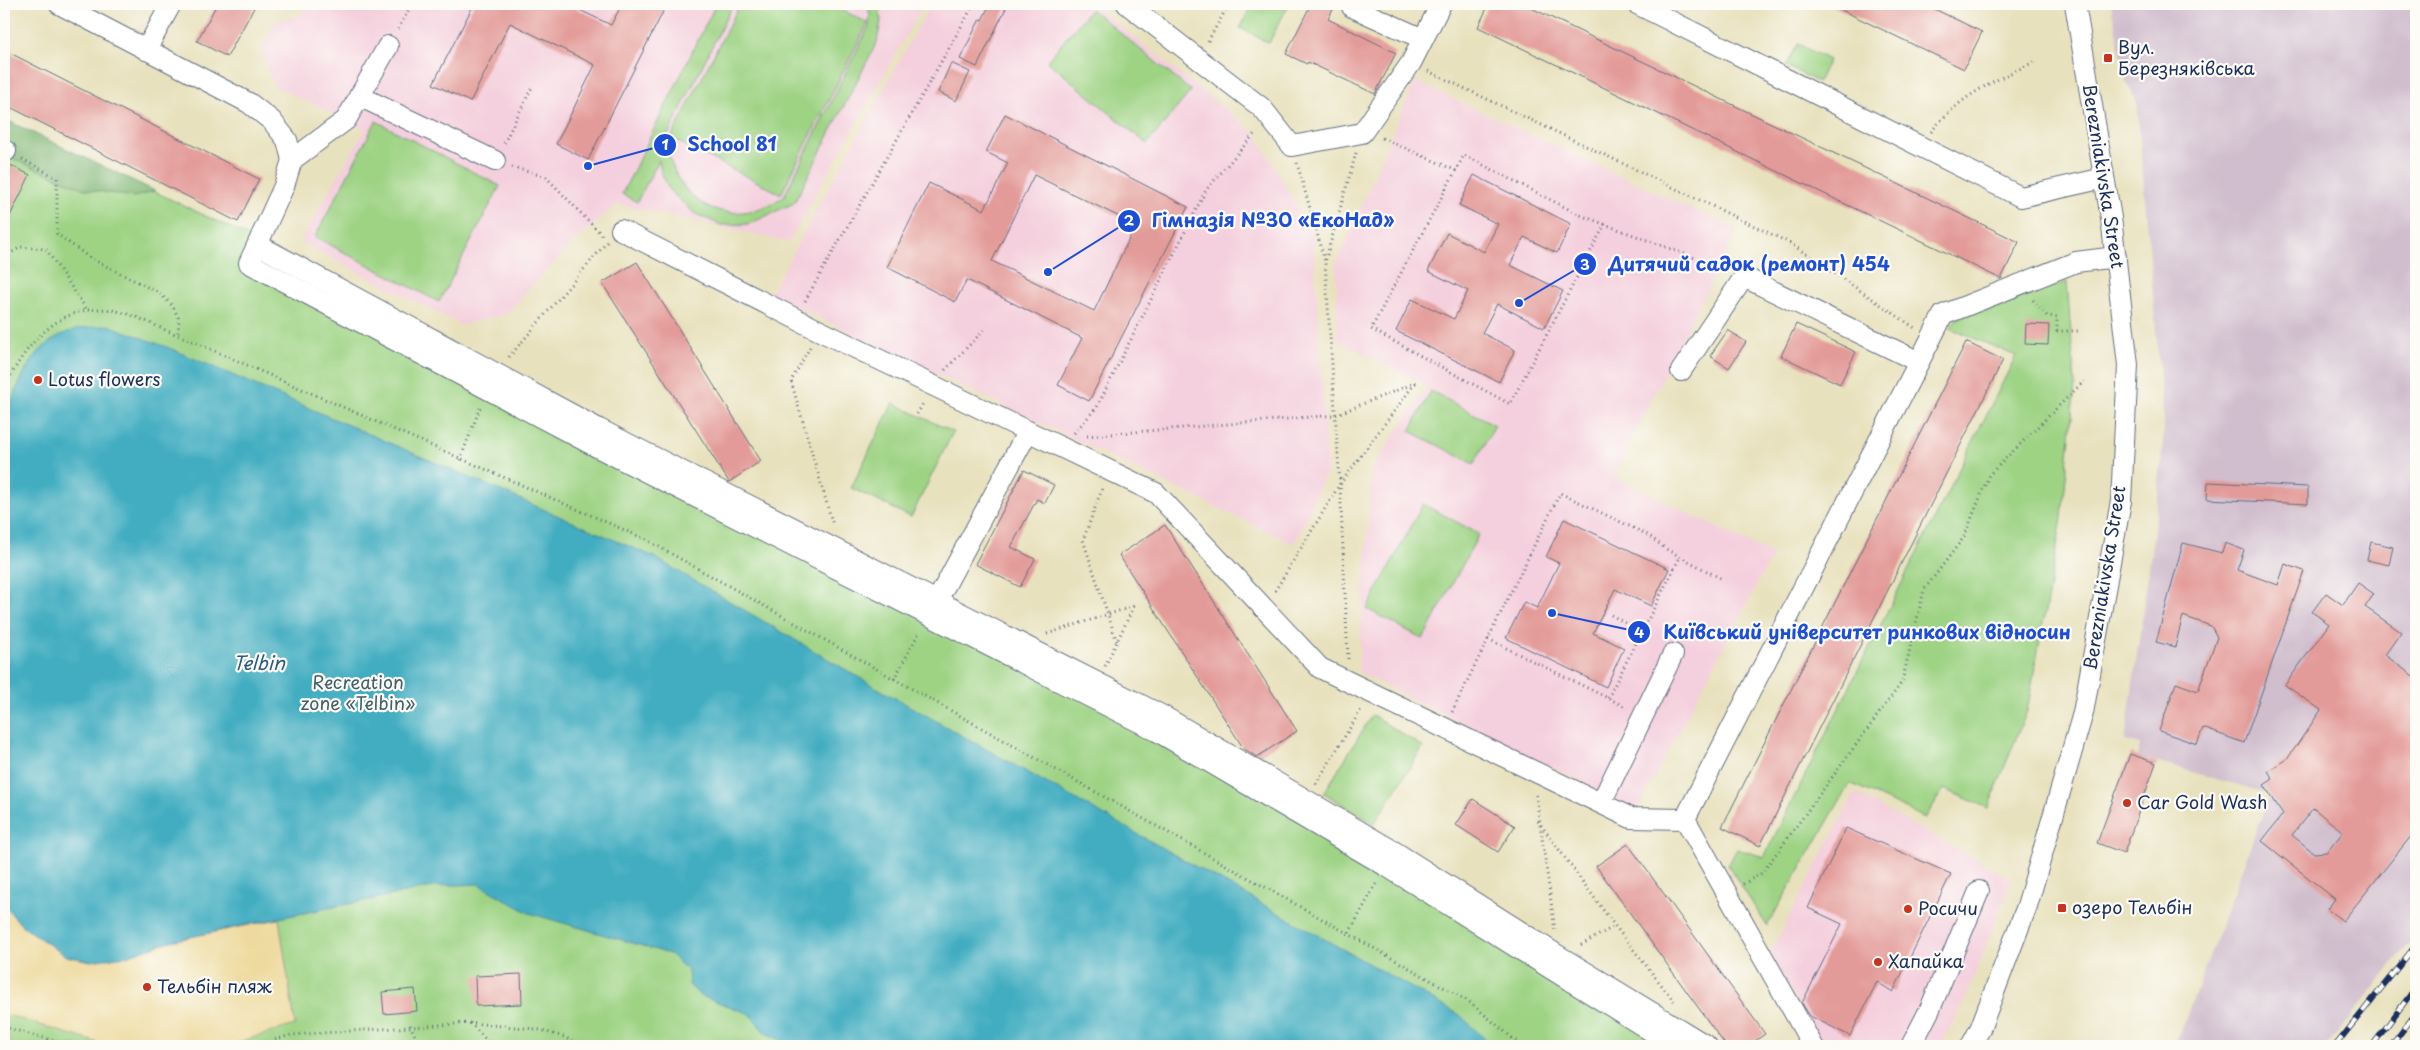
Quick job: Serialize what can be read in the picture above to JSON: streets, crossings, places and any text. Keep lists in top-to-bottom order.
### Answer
{
  "streets": {
    "street": ["Berezniakivska Street"]
  },
  "water": ["Telbin"],
  "parks": ["Recreation zone «Telbin»"],
  "places": {
    "transit": ["Вул. Березняківська", "озеро Тельбін"],
    "other": [
      "School 81",
      "Гімназія №30 «ЕкоНад»",
      "Дитячий садок (ремонт) 454",
      "Lotus flowers",
      "Київський університет ринкових відносин",
      "Car Gold Wash",
      "Росичи",
      "Хапайка",
      "Тельбін пляж"
    ]
  }
}
